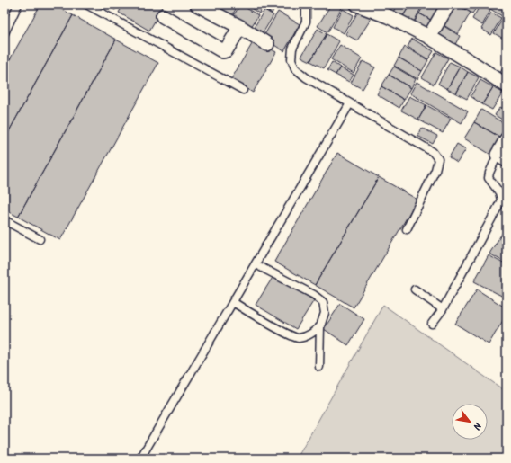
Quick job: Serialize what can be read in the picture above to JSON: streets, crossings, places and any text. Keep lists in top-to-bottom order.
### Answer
{
  "north": "bottom right"
}
